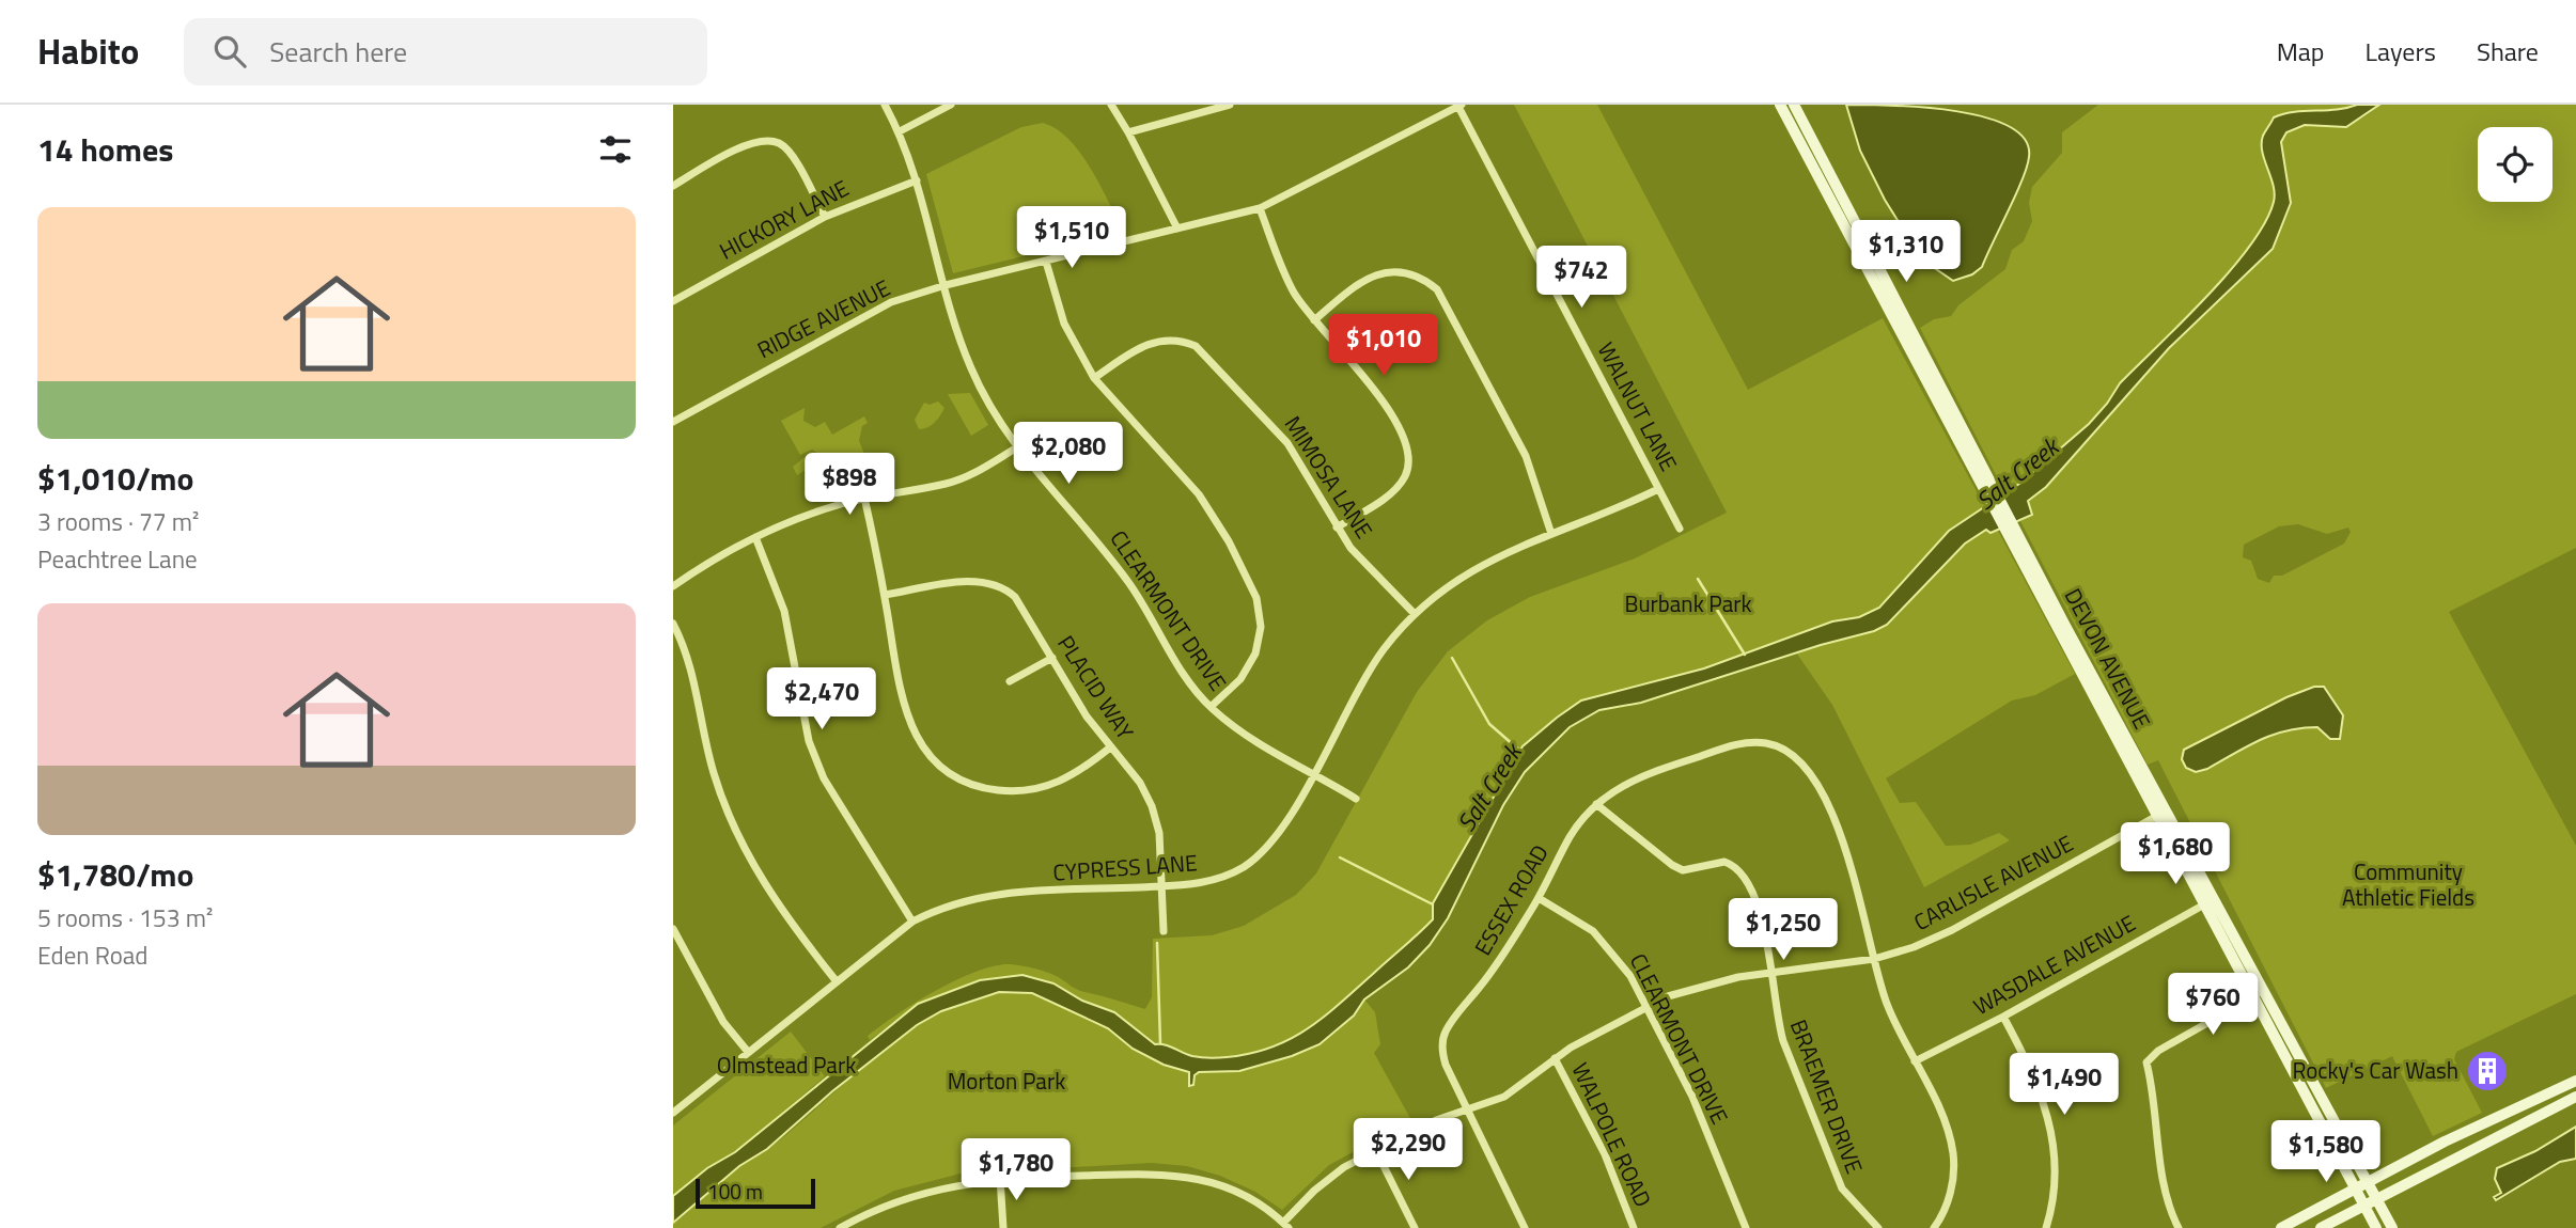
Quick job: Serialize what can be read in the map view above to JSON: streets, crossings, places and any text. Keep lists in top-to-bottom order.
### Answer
{
  "streets": {
    "main road": ["DEVON AVENUE"],
    "street": [
      "HICKORY LANE",
      "RIDGE AVENUE",
      "WALNUT LANE",
      "MIMOSA LANE",
      "CLEARMONT DRIVE",
      "PLACID WAY",
      "CYPRESS LANE",
      "CARLISLE AVENUE",
      "ESSEX ROAD",
      "WASDALE AVENUE",
      "BRAEMER DRIVE",
      "WALPOLE ROAD"
    ]
  },
  "crossings": [
    ["HICKORY LANE", "CLEARMONT DRIVE"],
    ["RIDGE AVENUE", "WALNUT LANE"],
    ["RIDGE AVENUE", "CLEARMONT DRIVE"],
    ["WALNUT LANE", "CYPRESS LANE"],
    ["MIMOSA LANE", "CYPRESS LANE"],
    ["CLEARMONT DRIVE", "CYPRESS LANE"],
    ["CLEARMONT DRIVE", "CARLISLE AVENUE"],
    ["CLEARMONT DRIVE", "ESSEX ROAD"],
    ["DEVON AVENUE", "CARLISLE AVENUE"],
    ["DEVON AVENUE", "WASDALE AVENUE"],
    ["PLACID WAY", "CYPRESS LANE"],
    ["CARLISLE AVENUE", "ESSEX ROAD"],
    ["CARLISLE AVENUE", "BRAEMER DRIVE"],
    ["CARLISLE AVENUE", "WALPOLE ROAD"],
    ["ESSEX ROAD", "BRAEMER DRIVE"]
  ],
  "water": ["Salt Creek"],
  "parks": [
    "Burbank Park",
    "Community Athletic Fields",
    "Olmstead Park",
    "Morton Park"
  ],
  "places": {
    "building": ["Rocky's Car Wash"]
  },
  "scale_bar": "100 m",
  "page": {
    "header": "Habito",
    "search": "Search here",
    "nav": ["Map", "Layers", "Share"],
    "heading": "14 homes",
    "list": [
      {
        "name": "$1,010/mo",
        "note": "3 rooms · 77 m² · Peachtree Lane"
      },
      {
        "name": "$1,780/mo",
        "note": "5 rooms · 153 m² · Eden Road"
      }
    ],
    "price": [
      "$1,510",
      "$1,310",
      "$742",
      "$1,010",
      "$2,080",
      "$898",
      "$2,470",
      "$1,680",
      "$1,250",
      "$760",
      "$1,490",
      "$2,290",
      "$1,580",
      "$1,780"
    ],
    "scale": "100 m"
  }
}
